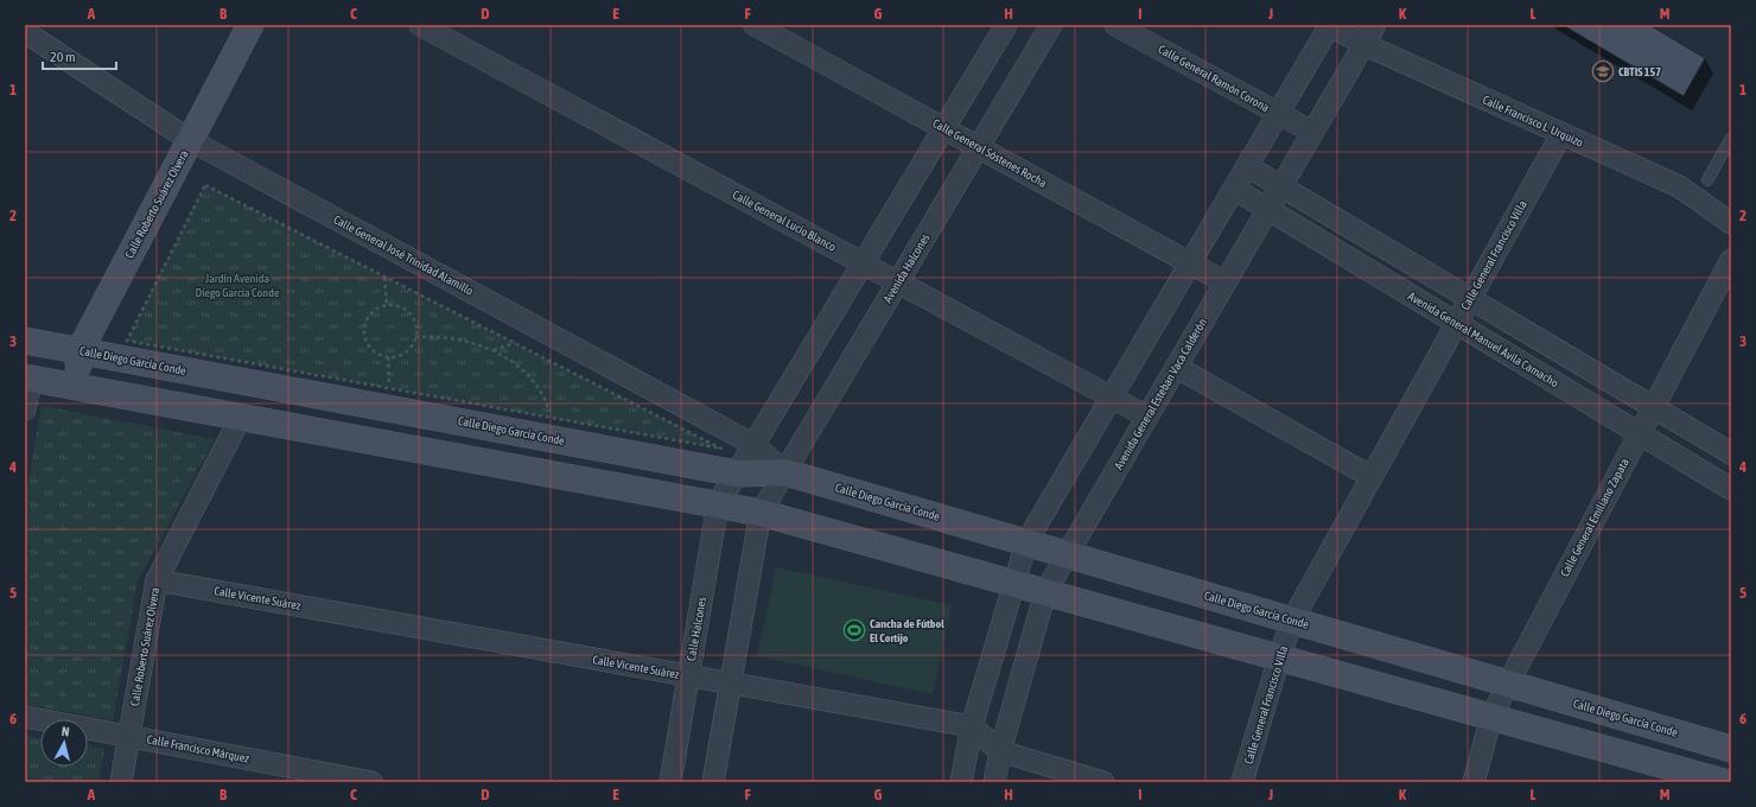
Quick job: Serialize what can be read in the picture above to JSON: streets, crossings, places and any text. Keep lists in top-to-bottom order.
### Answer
{
  "streets": {
    "street": [
      "Calle General Ramón Corona",
      "Calle Francisco L. Urquizo",
      "Calle General Sóstenes Rocha",
      "Calle Roberto Suárez Olvera",
      "Calle General Lucio Blanco",
      "Calle General José Trinidad Alamillo",
      "Calle General Francisco Villa",
      "Avenida Halcones",
      "Avenida General Manuel Ávila Camacho",
      "Calle Diego García Conde",
      "Avenida General Esteban Vaca Calderón",
      "Calle General Emiliano Zapata",
      "Calle Vicente Suárez",
      "Calle Halcones",
      "Calle Francisco Márquez"
    ]
  },
  "crossings": [
    ["Calle General Ramón Corona", "Avenida General Esteban Vaca Calderón"],
    ["Calle Francisco L. Urquizo", "Calle General Francisco Villa"],
    ["Calle Francisco L. Urquizo", "Avenida General Esteban Vaca Calderón"],
    ["Calle General Sóstenes Rocha", "Avenida Halcones"],
    ["Calle General Sóstenes Rocha", "Avenida General Esteban Vaca Calderón"],
    ["Calle Roberto Suárez Olvera", "Calle General José Trinidad Alamillo"],
    ["Calle Roberto Suárez Olvera", "Calle Diego García Conde"],
    ["Calle Roberto Suárez Olvera", "Calle Vicente Suárez"],
    ["Calle Roberto Suárez Olvera", "Calle Francisco Márquez"],
    ["Calle General Lucio Blanco", "Avenida Halcones"],
    ["Calle General Lucio Blanco", "Avenida General Esteban Vaca Calderón"],
    ["Calle General José Trinidad Alamillo", "Avenida Halcones"],
    ["Calle General José Trinidad Alamillo", "Calle Diego García Conde"],
    ["Calle General Francisco Villa", "Avenida General Manuel Ávila Camacho"],
    ["Calle General Francisco Villa", "Calle Diego García Conde"],
    ["Avenida Halcones", "Calle Diego García Conde"],
    ["Avenida General Manuel Ávila Camacho", "Avenida General Esteban Vaca Calderón"],
    ["Avenida General Manuel Ávila Camacho", "Calle General Emiliano Zapata"],
    ["Calle Diego García Conde", "Avenida General Esteban Vaca Calderón"],
    ["Calle Diego García Conde", "Calle General Emiliano Zapata"],
    ["Calle Vicente Suárez", "Calle Halcones"]
  ],
  "parks": ["Jardín Avenida Diego García Conde"],
  "places": {
    "school or university": ["CBTIS 157"],
    "sports": ["Cancha de Fútbol El Cortijo"]
  },
  "scale_bar": "20 m",
  "north": "top",
  "grid": {
    "columns": [
      "A",
      "B",
      "C",
      "D",
      "E",
      "F",
      "G",
      "H",
      "I",
      "J",
      "K",
      "L",
      "M"
    ],
    "rows": [
      "1",
      "2",
      "3",
      "4",
      "5",
      "6"
    ]
  }
}
